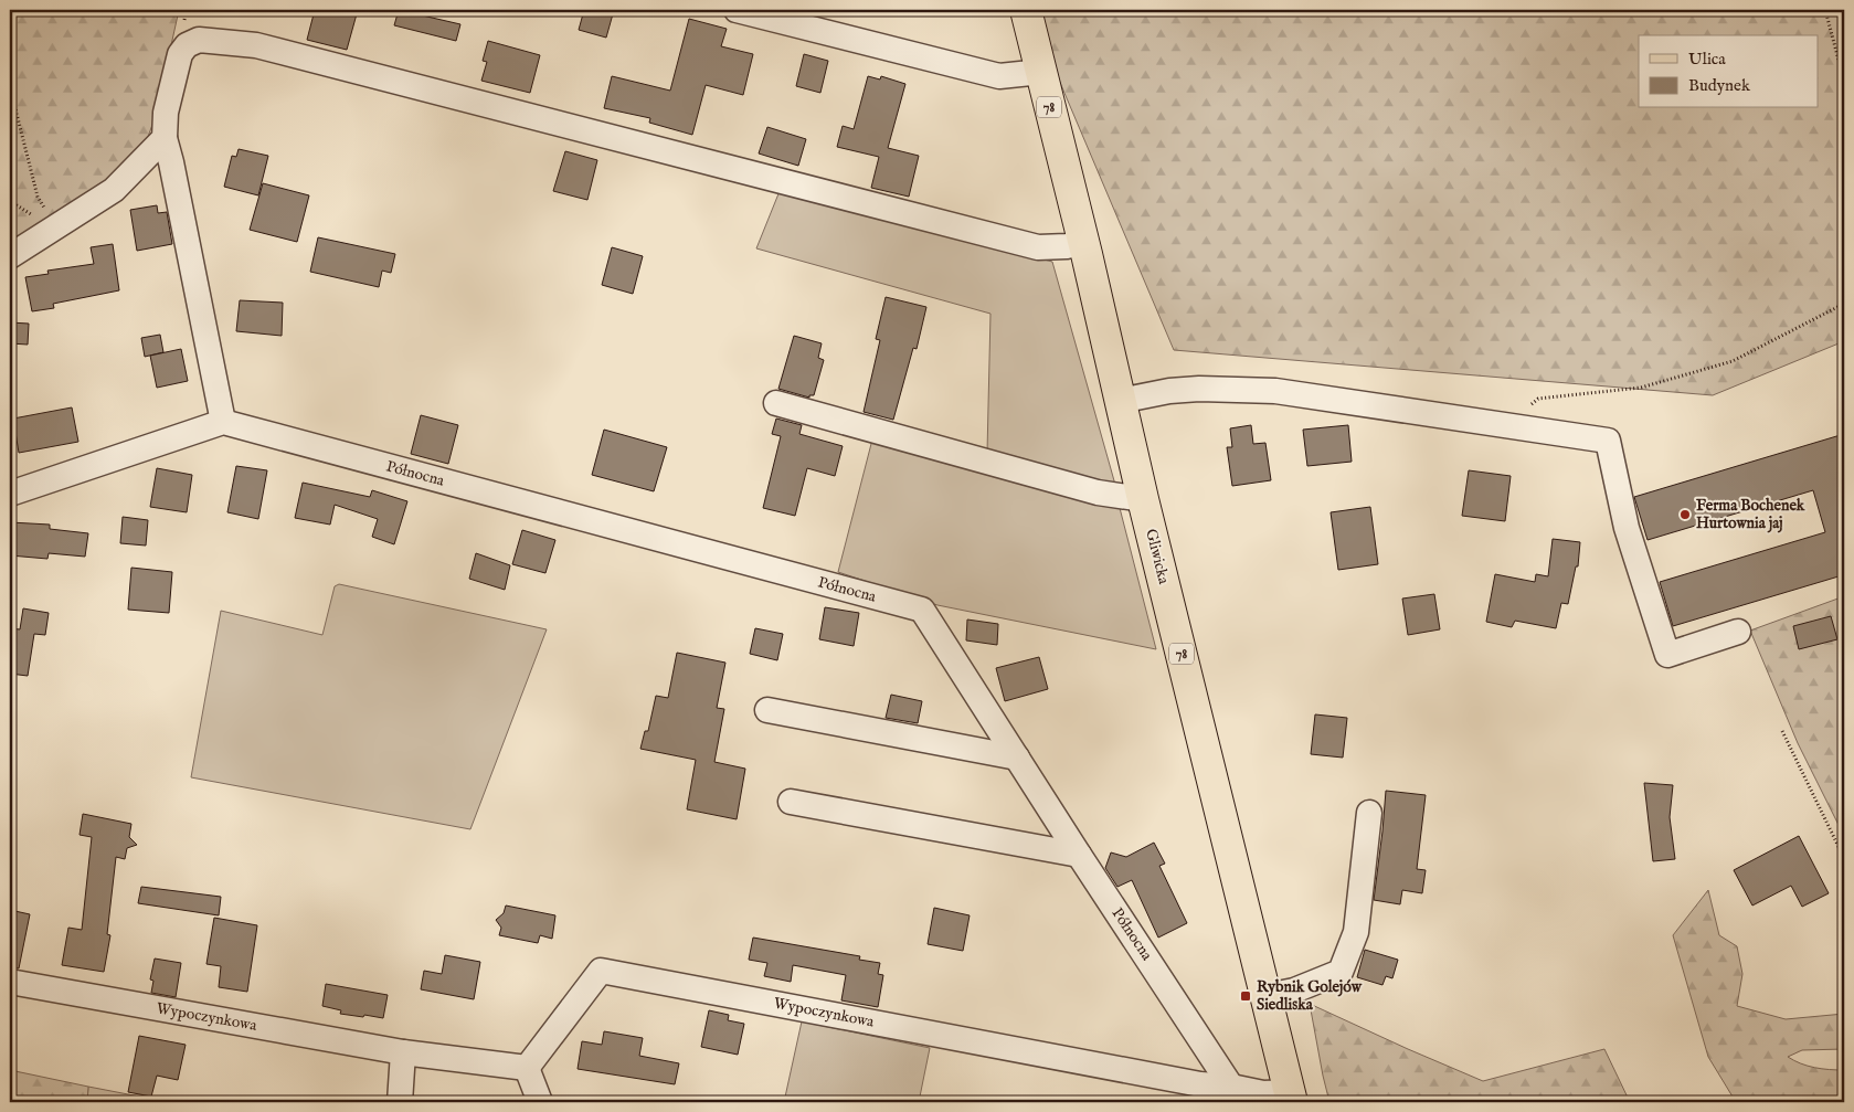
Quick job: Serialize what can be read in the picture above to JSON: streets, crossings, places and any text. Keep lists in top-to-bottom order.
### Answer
{
  "streets": {
    "main road": ["78", "Gliwicka"],
    "street": ["Północna", "Wypoczynkowa"]
  },
  "crossings": [
    ["Północna", "Wypoczynkowa"],
    ["Gliwicka", "Wypoczynkowa"]
  ],
  "places": {
    "other": ["Ferma Bochenek Hurtownia jaj"],
    "transit": ["Rybnik Golejów Siedliska"]
  },
  "legend": ["Ulica", "Budynek"]
}
